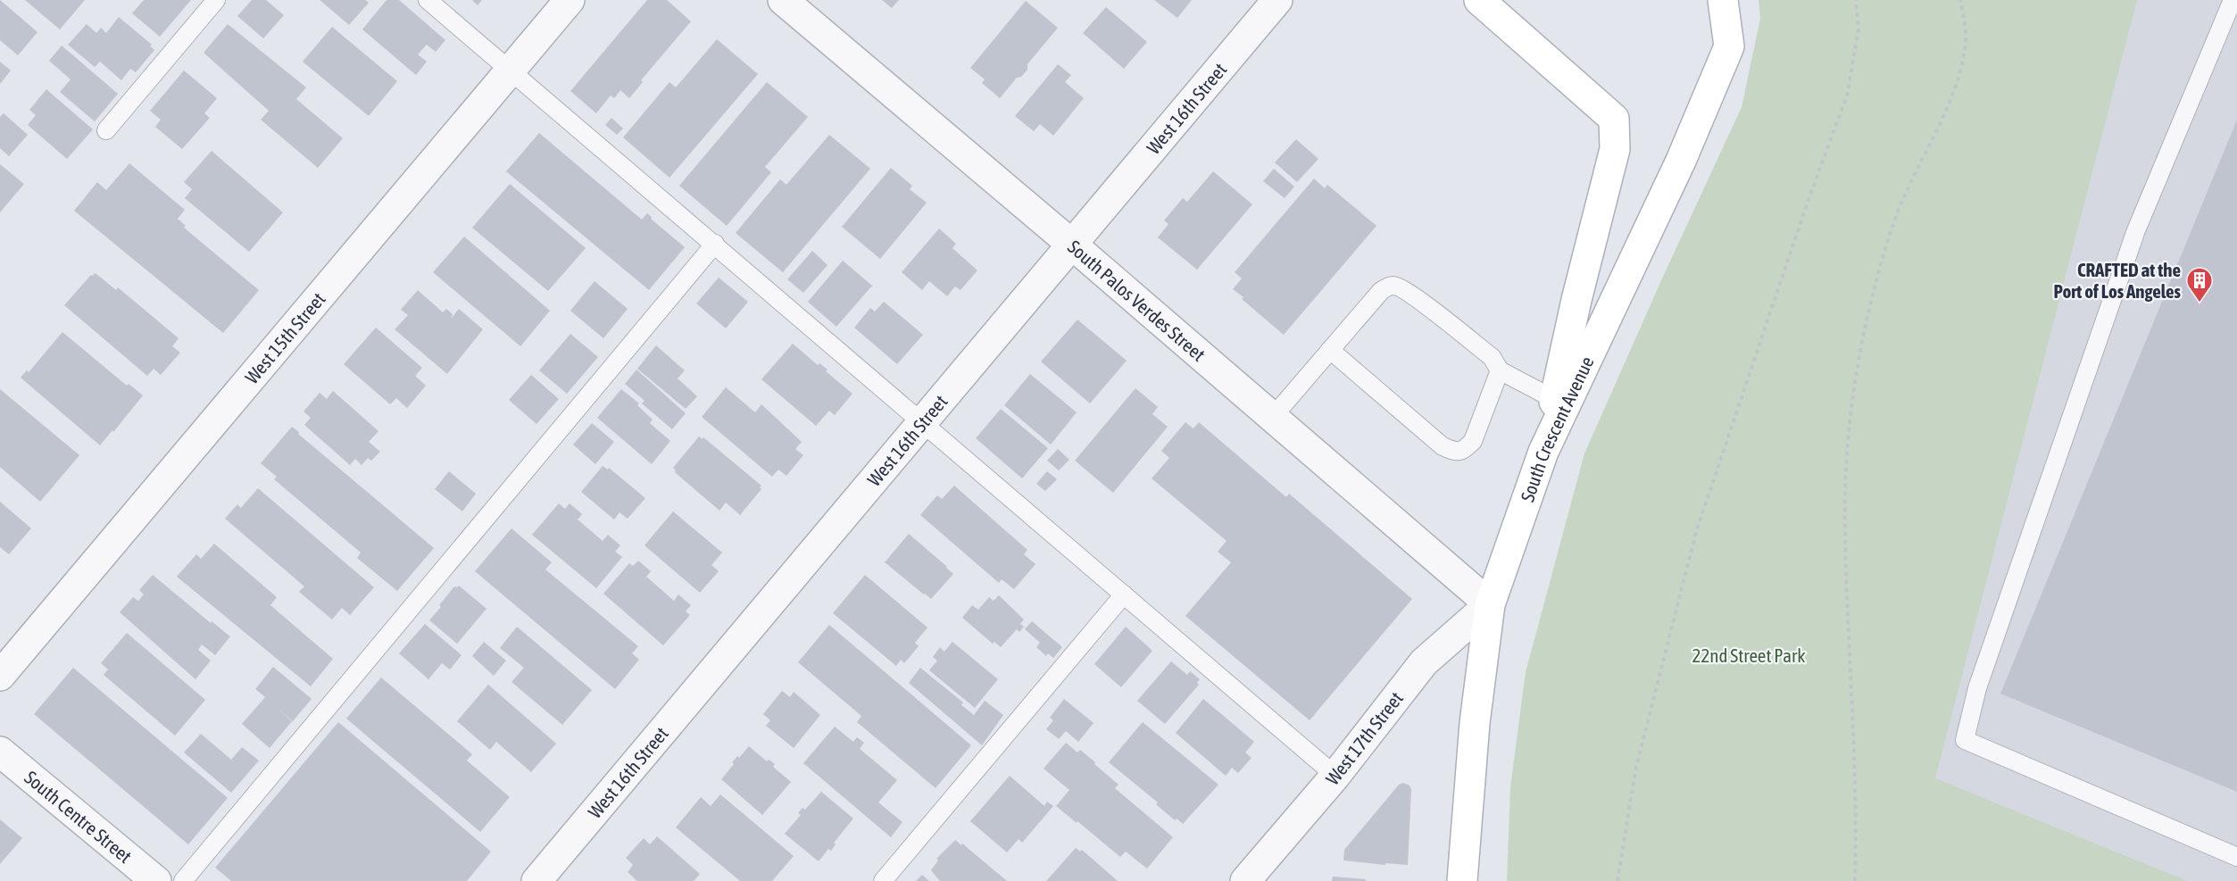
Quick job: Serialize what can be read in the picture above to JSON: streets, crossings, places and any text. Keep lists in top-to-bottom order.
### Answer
{
  "streets": {
    "street": [
      "West 16th Street",
      "South Palos Verdes Street",
      "West 15th Street",
      "South Crescent Avenue",
      "West 17th Street",
      "South Centre Street"
    ]
  },
  "crossings": [
    ["West 16th Street", "South Palos Verdes Street"],
    ["South Palos Verdes Street", "South Crescent Avenue"],
    ["South Palos Verdes Street", "West 17th Street"],
    ["South Crescent Avenue", "West 17th Street"]
  ],
  "parks": ["22nd Street Park"],
  "places": {
    "building": ["CRAFTED at the Port of Los Angeles"]
  }
}
